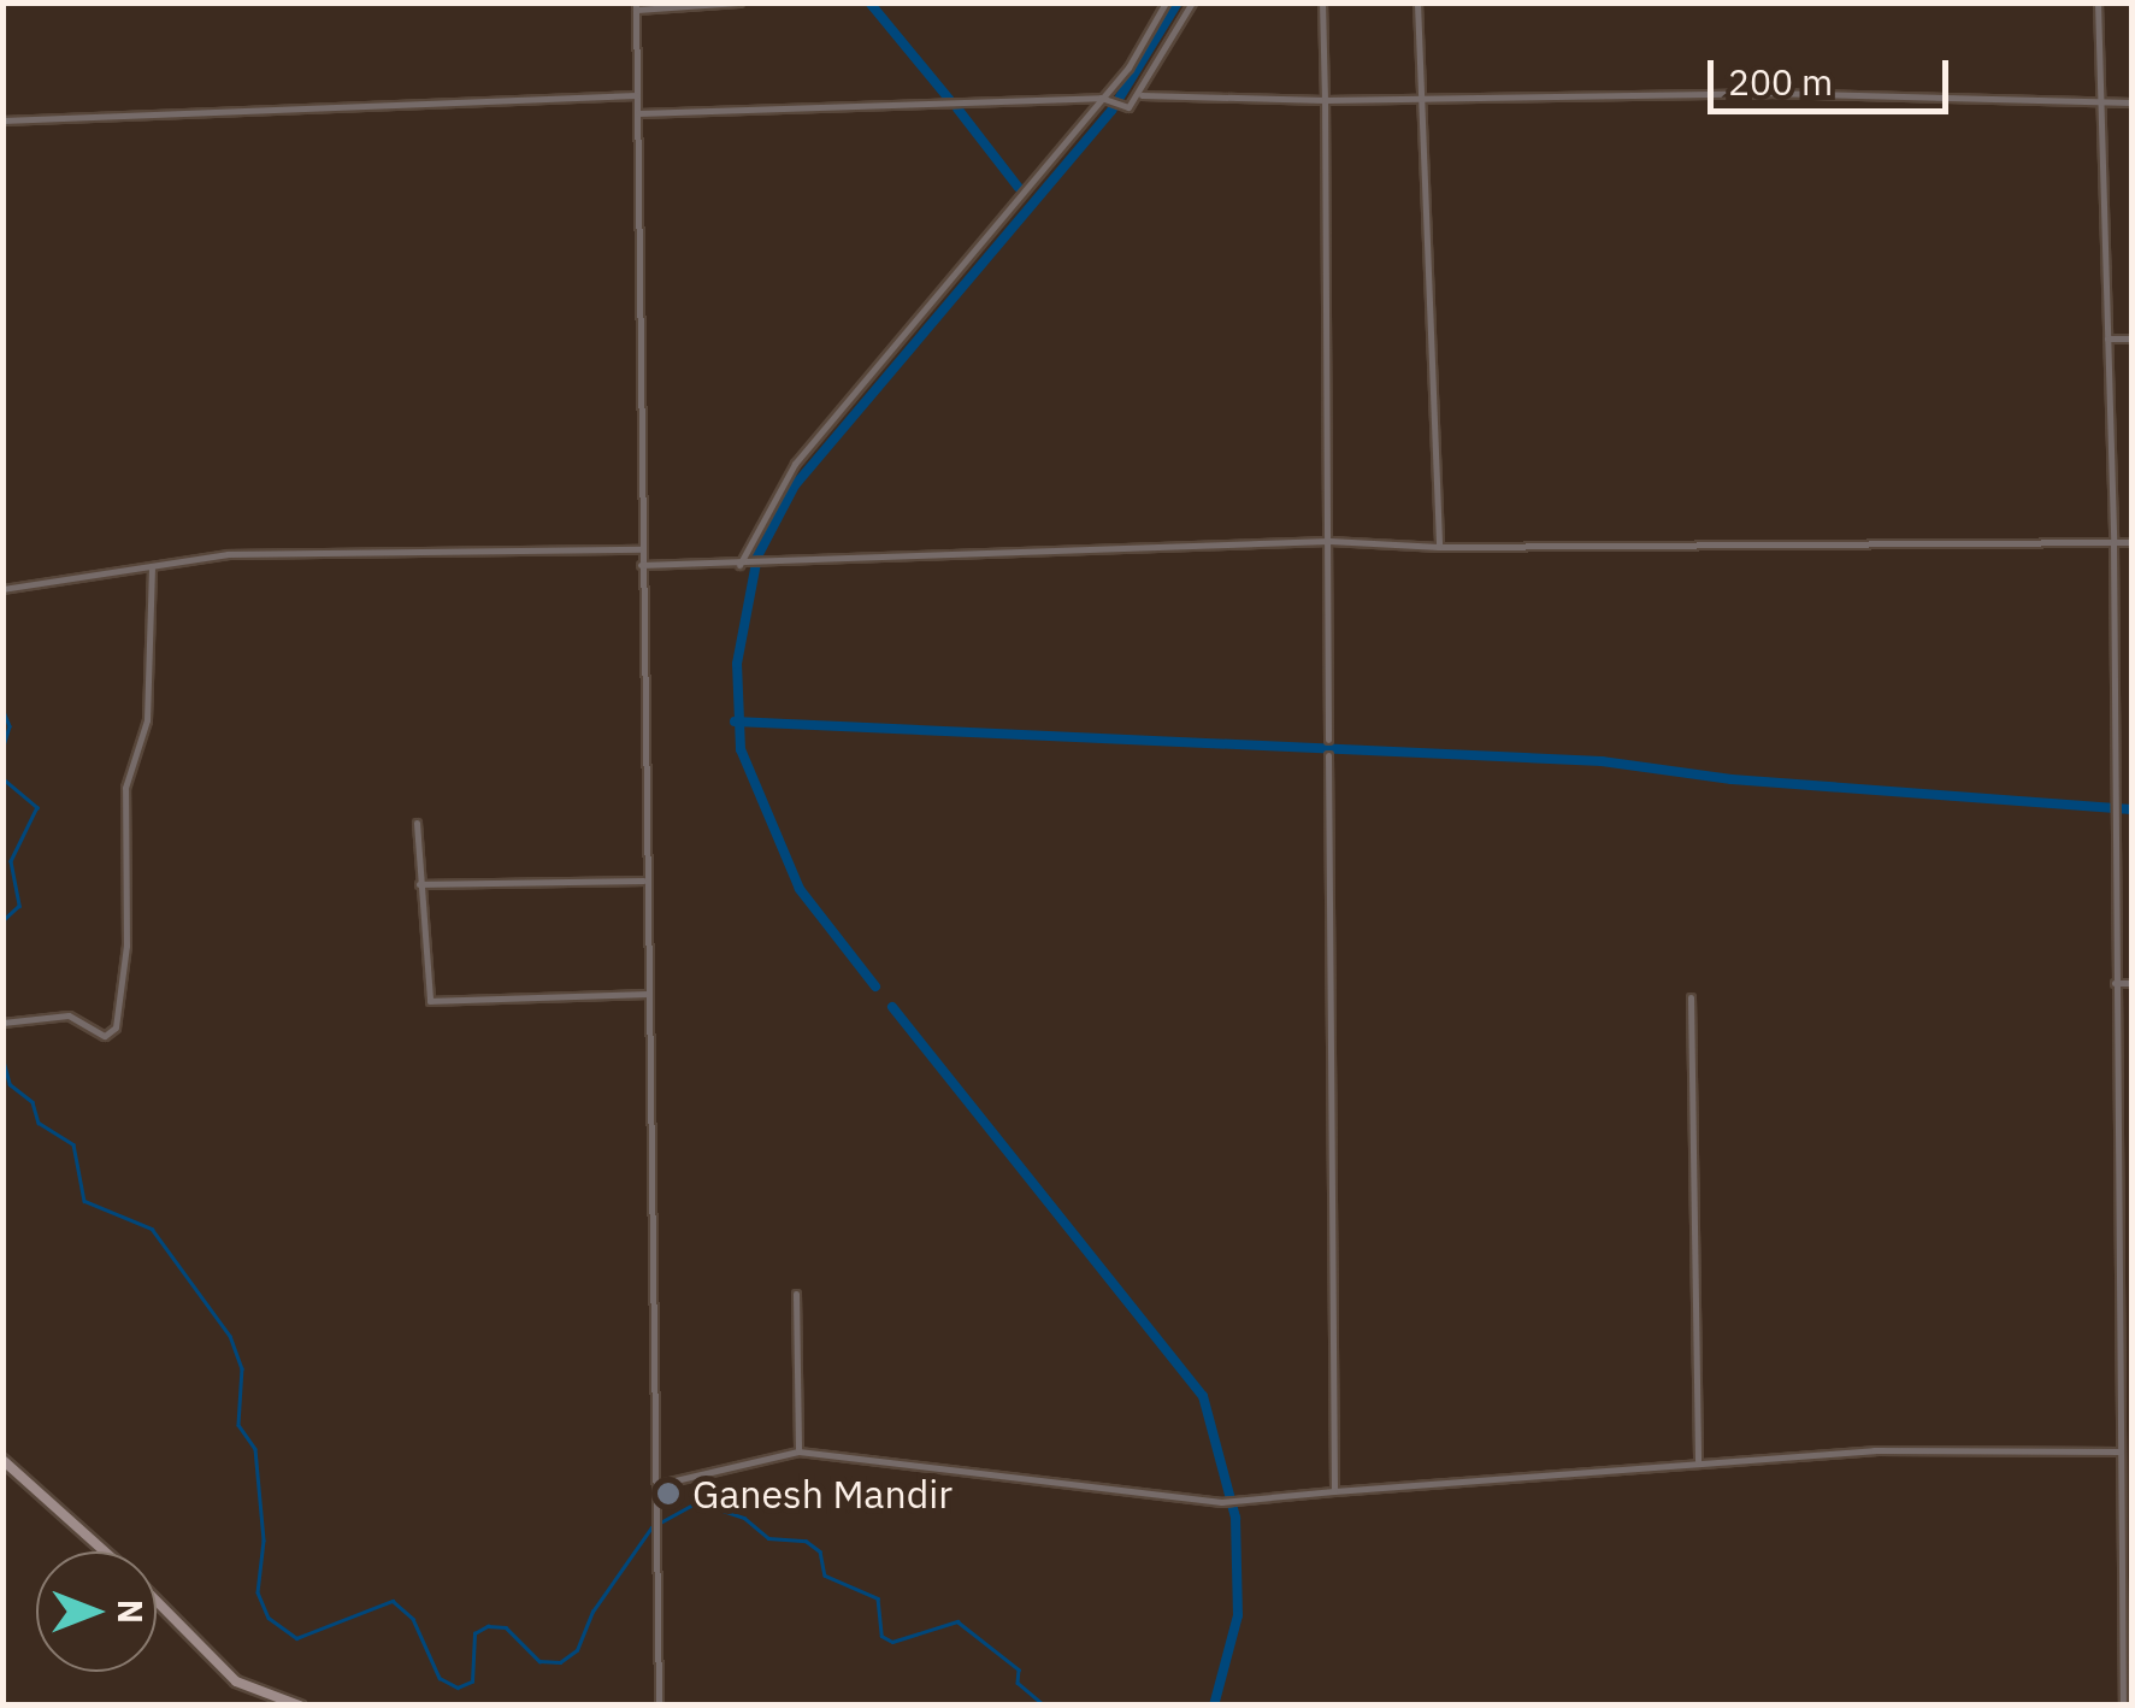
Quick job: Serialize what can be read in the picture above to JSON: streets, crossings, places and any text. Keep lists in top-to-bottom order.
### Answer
{
  "places": ["Ganesh Mandir"],
  "scale_bar": "200 m",
  "north": "right"
}
